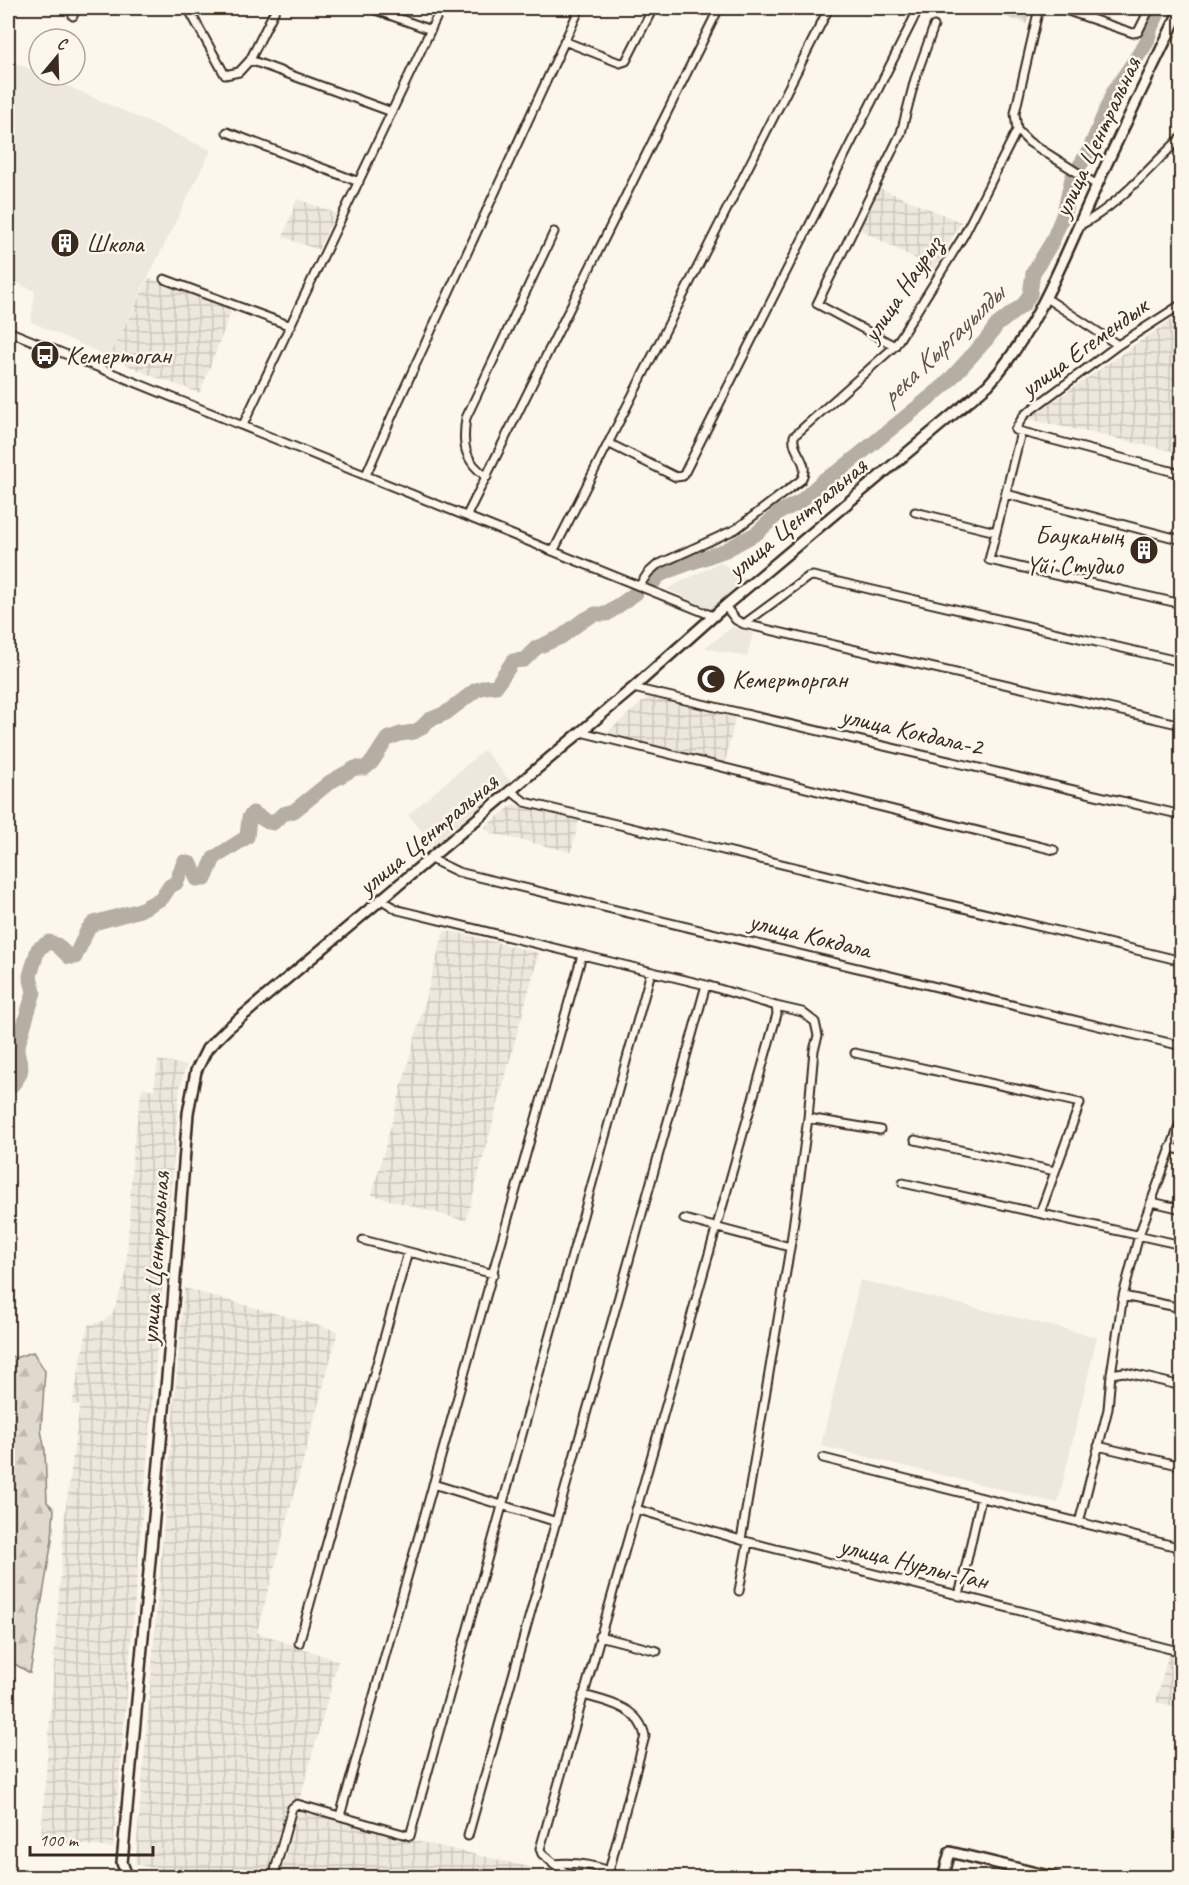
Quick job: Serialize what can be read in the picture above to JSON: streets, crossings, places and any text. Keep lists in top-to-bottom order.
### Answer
{
  "streets": {
    "main road": ["улица Центральная"],
    "street": [
      "улица Наурыз",
      "улица Егемендык",
      "улица Кокдала-2",
      "улица Кокдала",
      "улица Нурлы-Тан"
    ]
  },
  "crossings": [
    ["улица Центральная", "улица Кокдала-2"],
    ["улица Центральная", "улица Кокдала"]
  ],
  "water": ["река Кыргауылды"],
  "places": {
    "building": ["Школа", "Бауканың Үйі Студио"],
    "bus stop": ["Кемертоган"],
    "mosque": ["Кемерторган"]
  },
  "scale_bar": "100 m",
  "north": "top"
}
